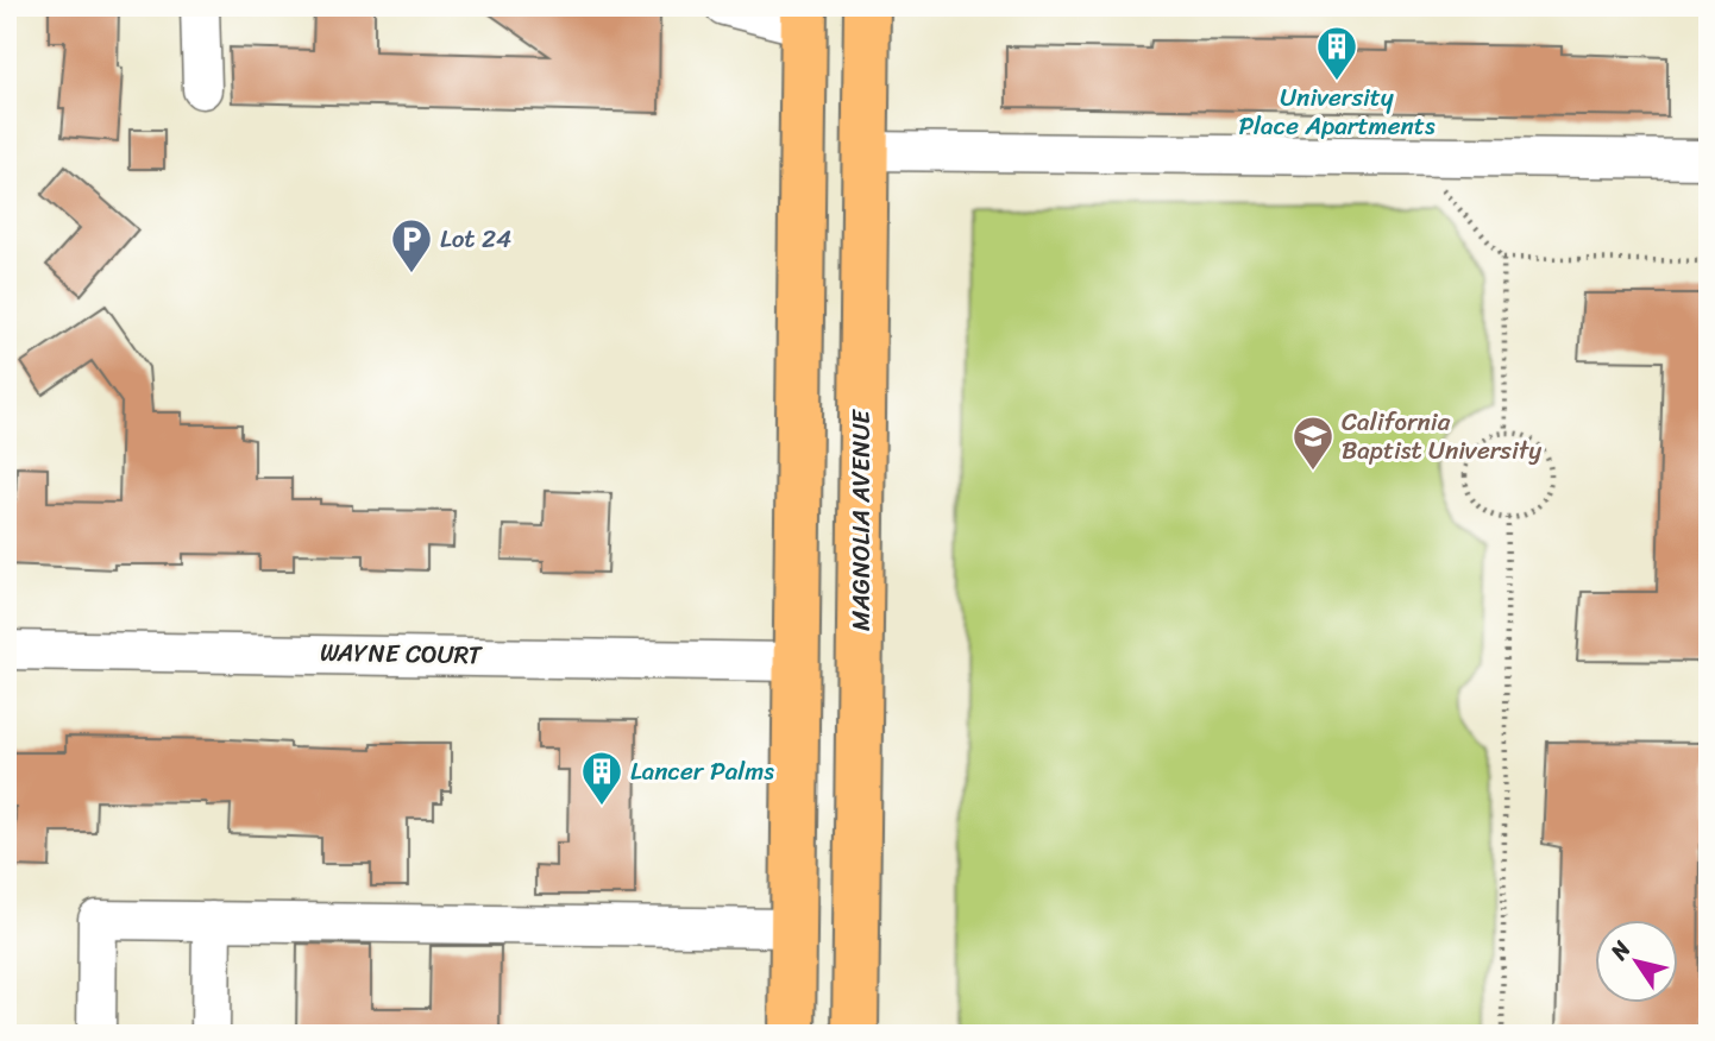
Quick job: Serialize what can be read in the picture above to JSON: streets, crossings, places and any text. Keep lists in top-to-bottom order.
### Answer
{
  "streets": {
    "main road": ["MAGNOLIA AVENUE"],
    "street": ["WAYNE COURT"]
  },
  "places": {
    "building": ["University Place Apartments", "Lancer Palms"],
    "parking": ["Lot 24"],
    "school or university": ["California Baptist University"]
  },
  "north": "top left"
}
